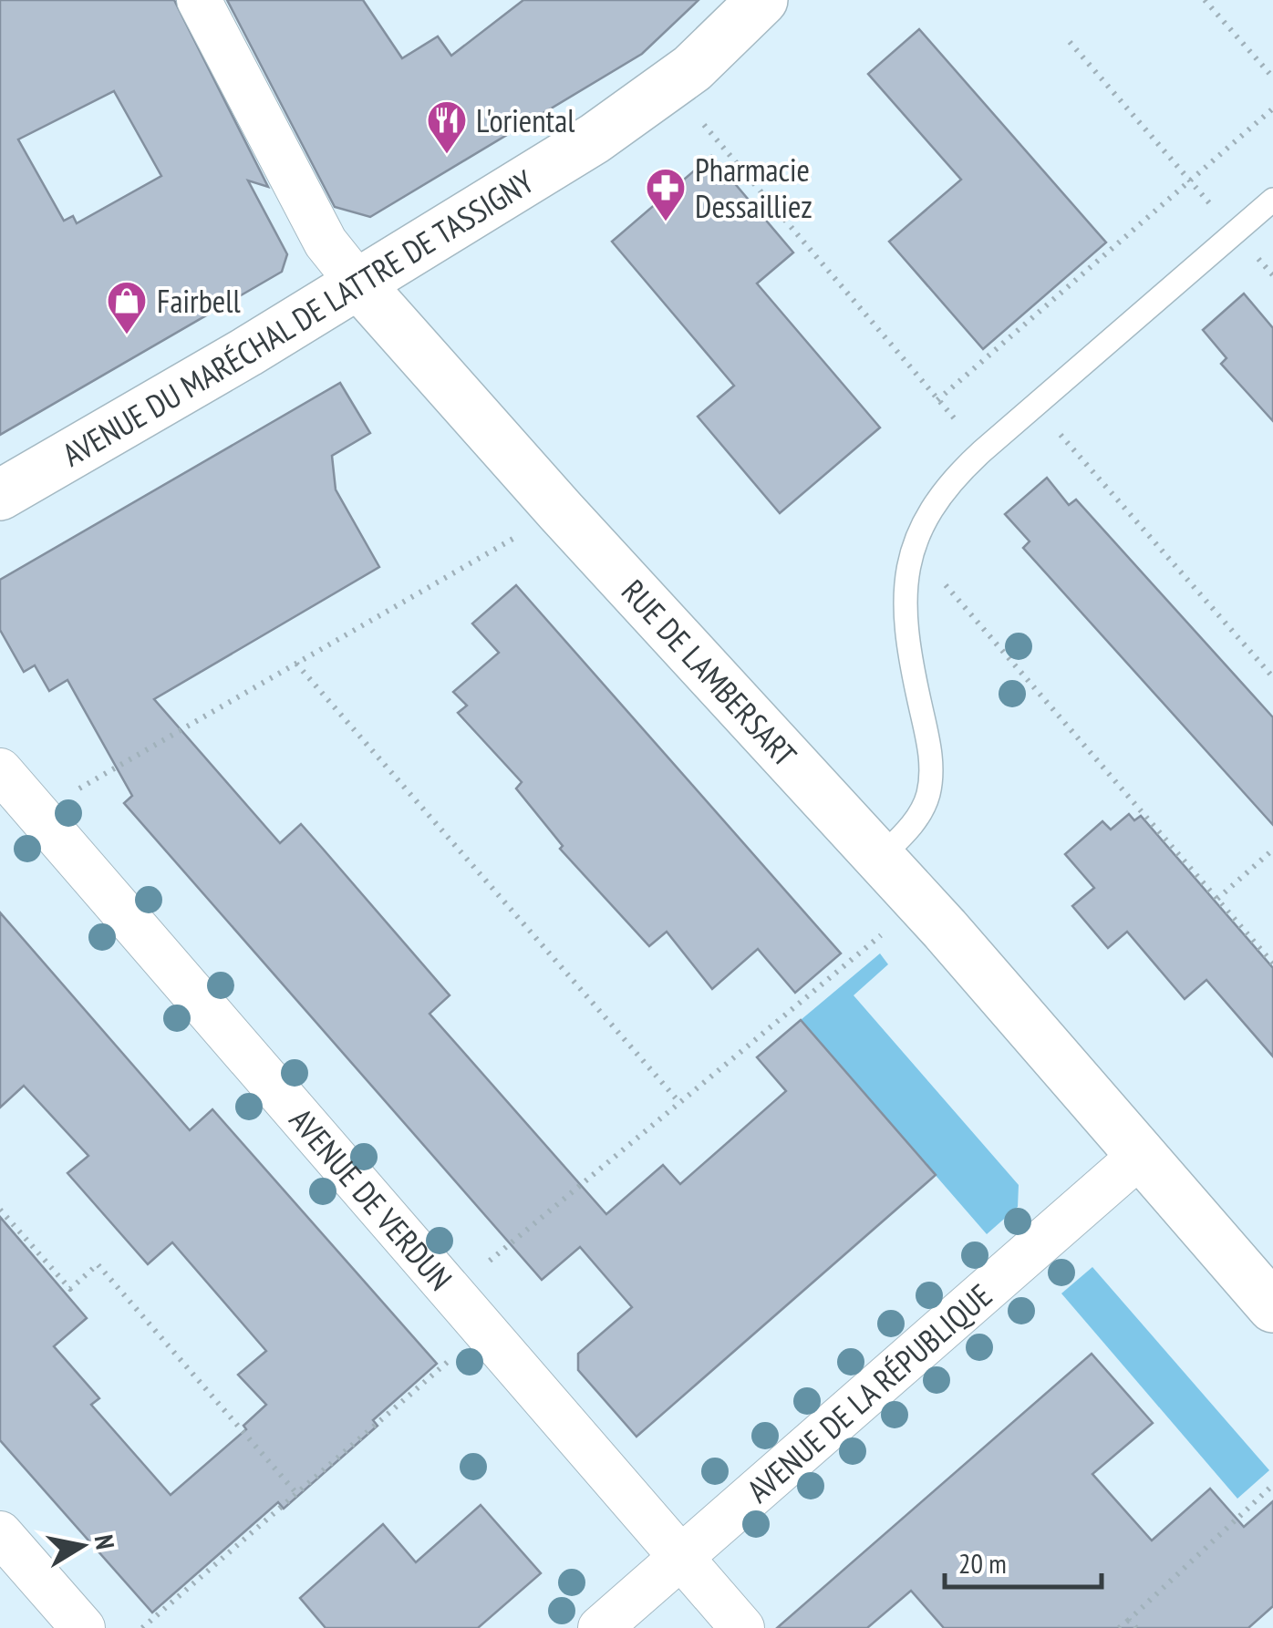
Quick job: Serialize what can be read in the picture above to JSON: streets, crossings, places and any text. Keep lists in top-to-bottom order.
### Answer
{
  "streets": {
    "main road": ["AVENUE DU MARÉCHAL DE LATTRE DE TASSIGNY", "RUE DE LAMBERSART"],
    "street": ["AVENUE DE VERDUN", "AVENUE DE LA RÉPUBLIQUE"]
  },
  "crossings": [
    ["AVENUE DU MARÉCHAL DE LATTRE DE TASSIGNY", "RUE DE LAMBERSART"],
    ["RUE DE LAMBERSART", "AVENUE DE LA RÉPUBLIQUE"],
    ["AVENUE DE VERDUN", "AVENUE DE LA RÉPUBLIQUE"]
  ],
  "places": {
    "restaurant": ["L'oriental"],
    "pharmacy": ["Pharmacie Dessailliez"],
    "shop": ["Fairbell"]
  },
  "scale_bar": "20 m",
  "north": "right"
}
